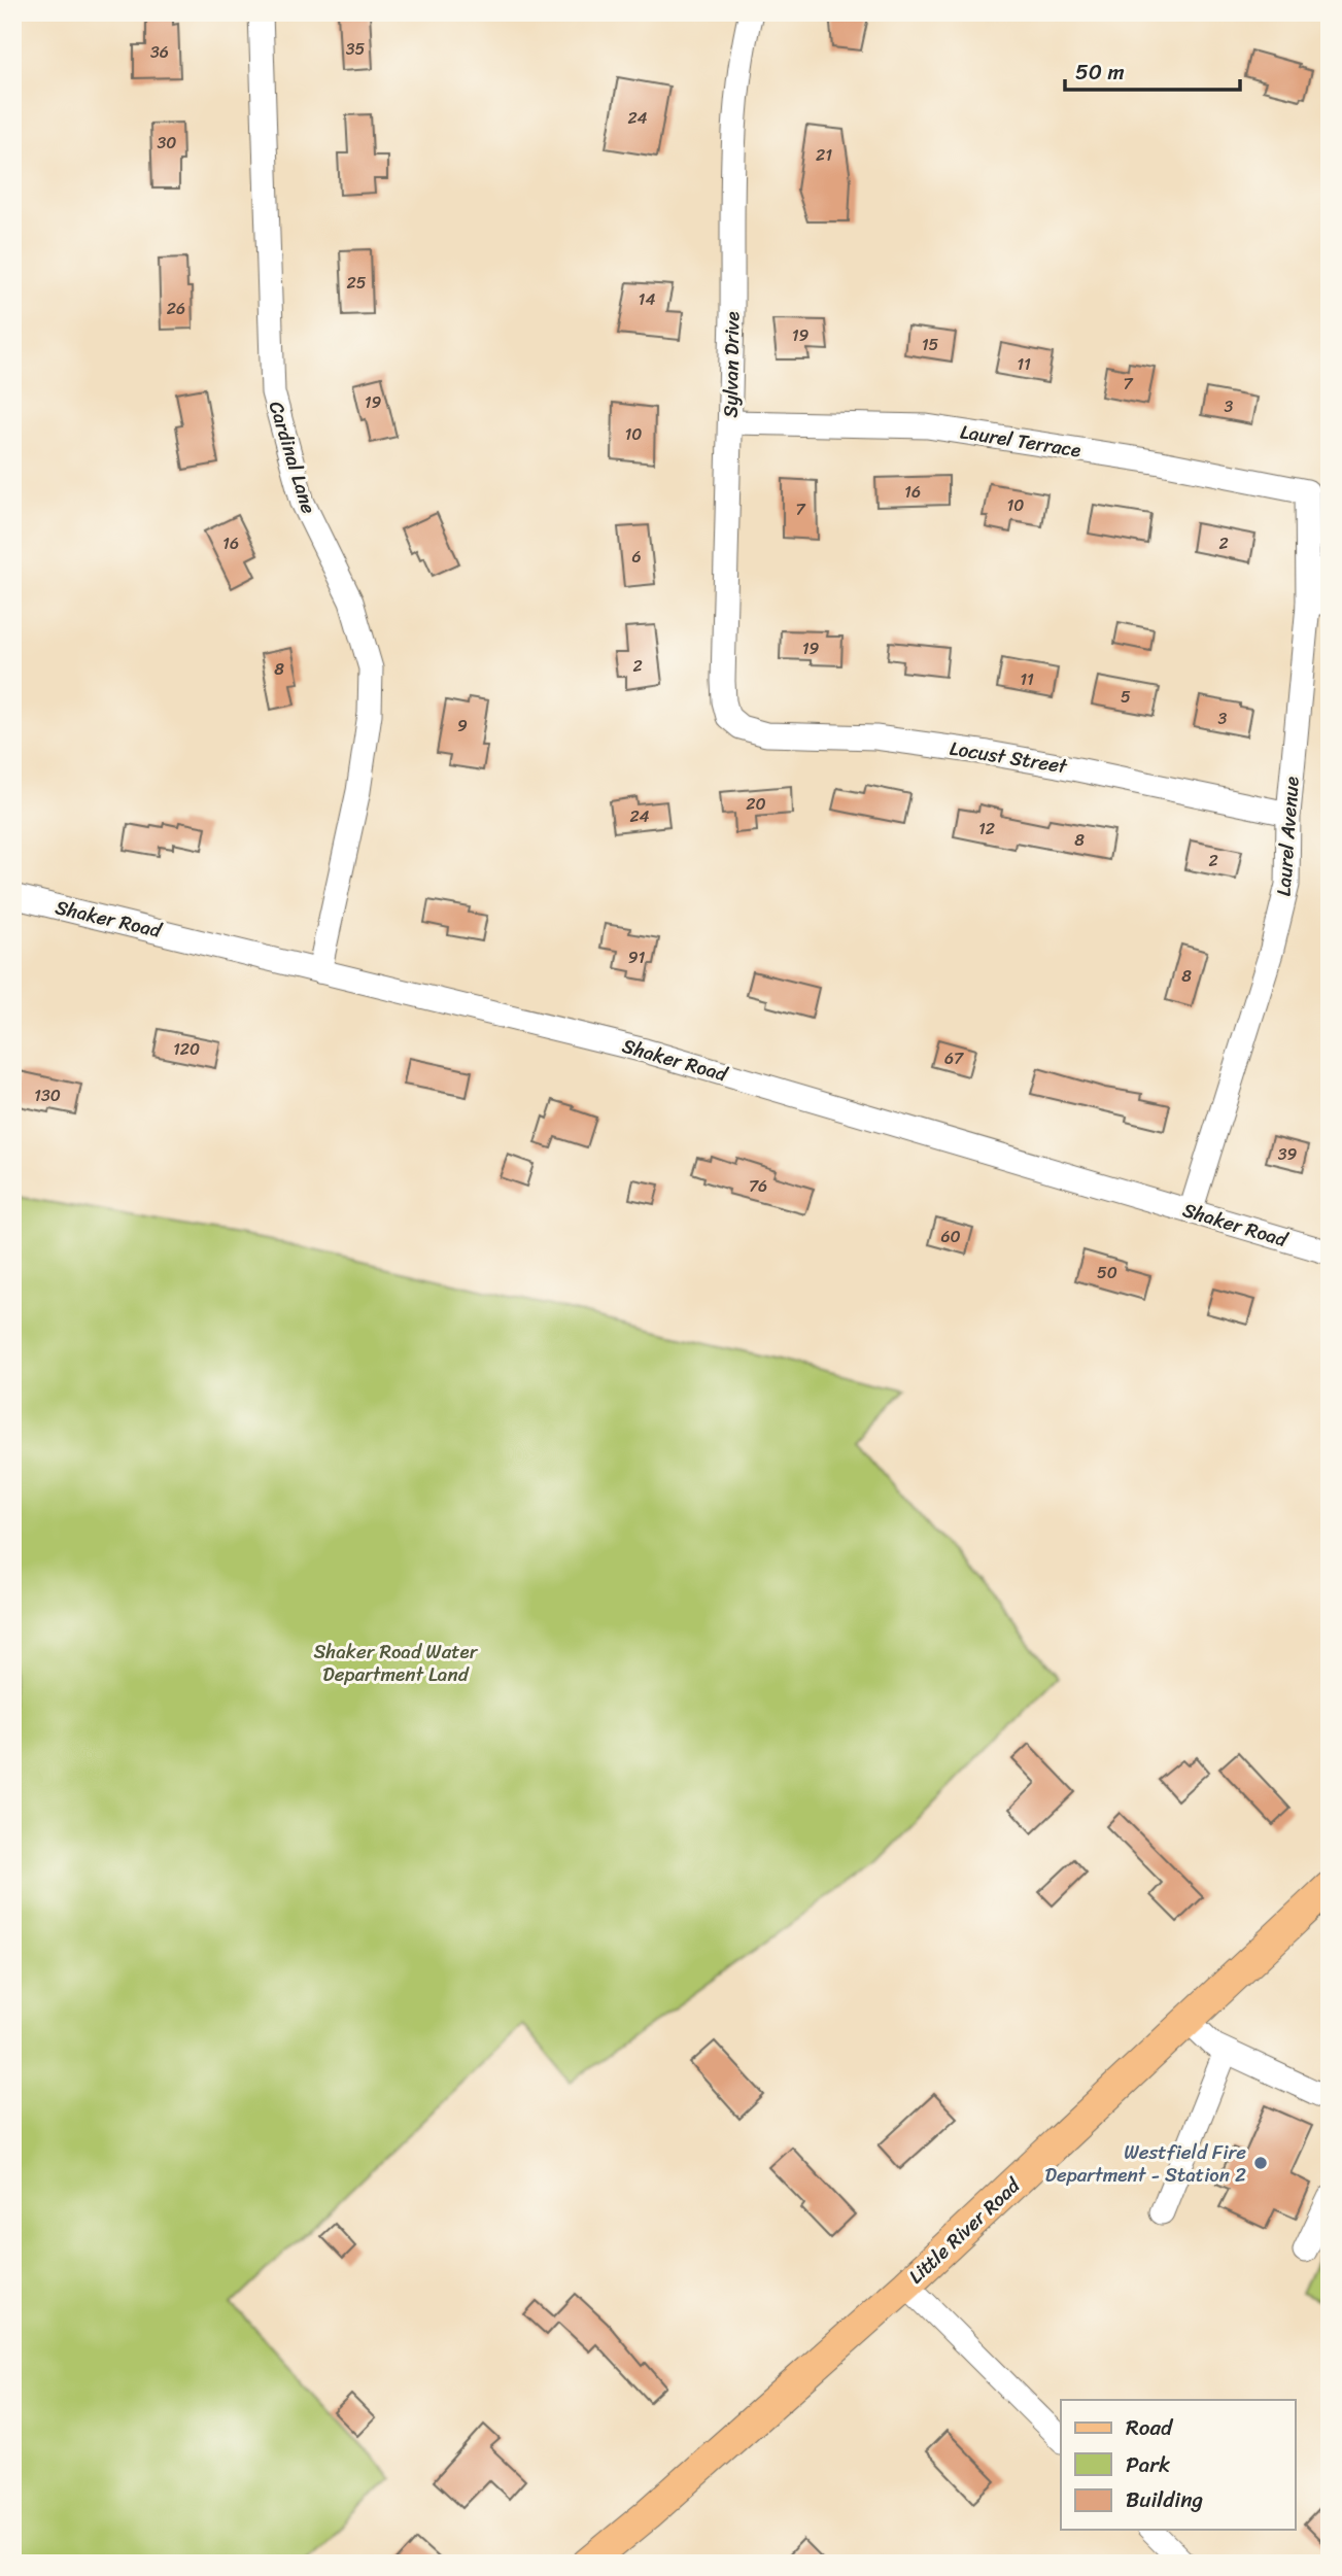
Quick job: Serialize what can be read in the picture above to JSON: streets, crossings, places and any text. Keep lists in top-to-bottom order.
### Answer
{
  "streets": {
    "main road": ["Little River Road"],
    "street": [
      "Sylvan Drive",
      "Laurel Terrace",
      "Cardinal Lane",
      "Locust Street",
      "Laurel Avenue",
      "Shaker Road"
    ]
  },
  "crossings": [
    ["Sylvan Drive", "Laurel Terrace"],
    ["Sylvan Drive", "Locust Street"],
    ["Laurel Terrace", "Laurel Avenue"],
    ["Cardinal Lane", "Shaker Road"],
    ["Locust Street", "Laurel Avenue"],
    ["Laurel Avenue", "Shaker Road"]
  ],
  "parks": ["Shaker Road Water Department Land"],
  "places": ["Westfield Fire Department - Station 2"],
  "house_numbers": [
    "35",
    "36",
    "24",
    "30",
    "21",
    "25",
    "14",
    "26",
    "19",
    "15",
    "11",
    "7",
    "19",
    "3",
    "10",
    "16",
    "10",
    "7",
    "16",
    "2",
    "6",
    "19",
    "2",
    "8",
    "11",
    "5",
    "3",
    "9",
    "20",
    "24",
    "12",
    "8",
    "2",
    "91",
    "8",
    "120",
    "67",
    "130",
    "39",
    "76",
    "60",
    "50"
  ],
  "legend": ["Road", "Park", "Building"],
  "scale_bar": "50 m"
}
